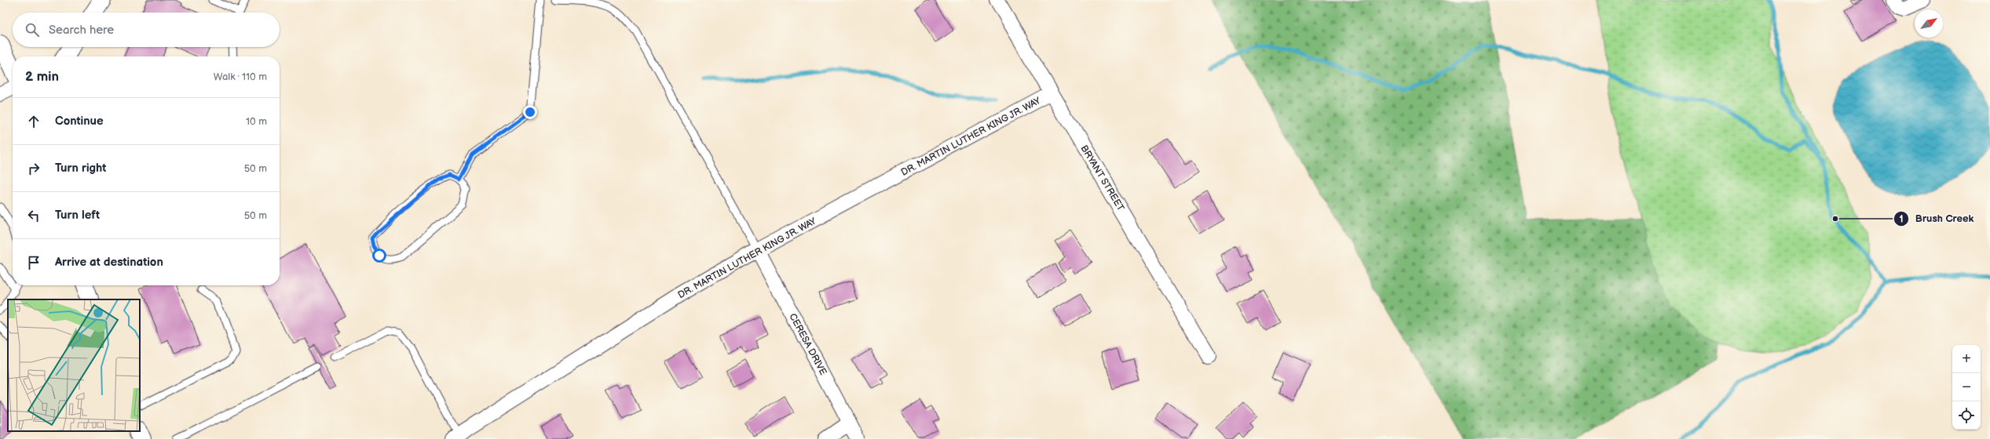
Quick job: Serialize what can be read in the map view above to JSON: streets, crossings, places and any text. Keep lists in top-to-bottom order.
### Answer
{
  "streets": {
    "street": ["DR. MARTIN LUTHER KING JR. WAY", "BRYANT STREET", "CERESA DRIVE"]
  },
  "crossings": [
    ["DR. MARTIN LUTHER KING JR. WAY", "BRYANT STREET"],
    ["DR. MARTIN LUTHER KING JR. WAY", "CERESA DRIVE"]
  ],
  "places": ["Brush Creek"],
  "north": "top right",
  "page": {
    "search": "Search here",
    "heading": ["2 min", "Walk · 110 m"],
    "list": [
      ["Continue", "10 m"],
      ["Turn right", "50 m"],
      ["Turn left", "50 m"],
      "Arrive at destination"
    ],
    "map_buttons": ["+", "−"]
  }
}
